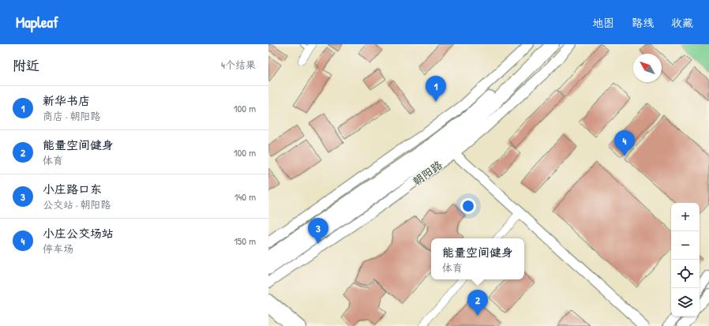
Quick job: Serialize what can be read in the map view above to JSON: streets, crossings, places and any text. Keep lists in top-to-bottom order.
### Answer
{
  "streets": {
    "highway": ["朝阳路"]
  },
  "north": "top left",
  "page": {
    "header": "Mapleaf",
    "nav": ["地图", "路线", "收藏"],
    "heading": ["附近", "4个结果"],
    "pins": [
      "1",
      "4",
      "3",
      "2"
    ],
    "list": [
      {
        "mark": "1",
        "name": "新华书店",
        "note": "商店 · 朝阳路",
        "value": "100 m"
      },
      {
        "mark": "2",
        "name": "能量空间健身",
        "note": "体育",
        "value": "100 m"
      },
      {
        "mark": "3",
        "name": "小庄路口东",
        "note": "公交站 · 朝阳路",
        "value": "140 m"
      },
      {
        "mark": "4",
        "name": "小庄公交场站",
        "note": "停车场",
        "value": "150 m"
      }
    ],
    "map_buttons": ["+", "−"],
    "popup": ["能量空间健身", "体育"]
  }
}
